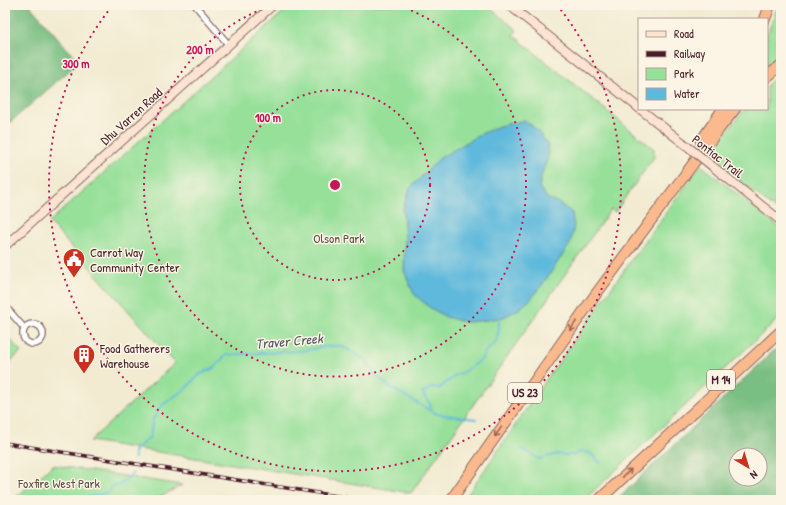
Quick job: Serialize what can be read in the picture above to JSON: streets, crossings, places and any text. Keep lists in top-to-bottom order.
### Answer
{
  "streets": {
    "highway": ["M 14", "US 23"],
    "main road": ["Dhu Varren Road", "Pontiac Trail"]
  },
  "water": ["Traver Creek"],
  "parks": ["Olson Park", "Foxfire West Park"],
  "places": {
    "public building": ["Carrot Way Community Center"],
    "building": ["Food Gatherers Warehouse"]
  },
  "legend": [
    "Road",
    "Railway",
    "Park",
    "Water"
  ],
  "north": "bottom right",
  "rings": ["200 m", "300 m", "100 m"]
}
